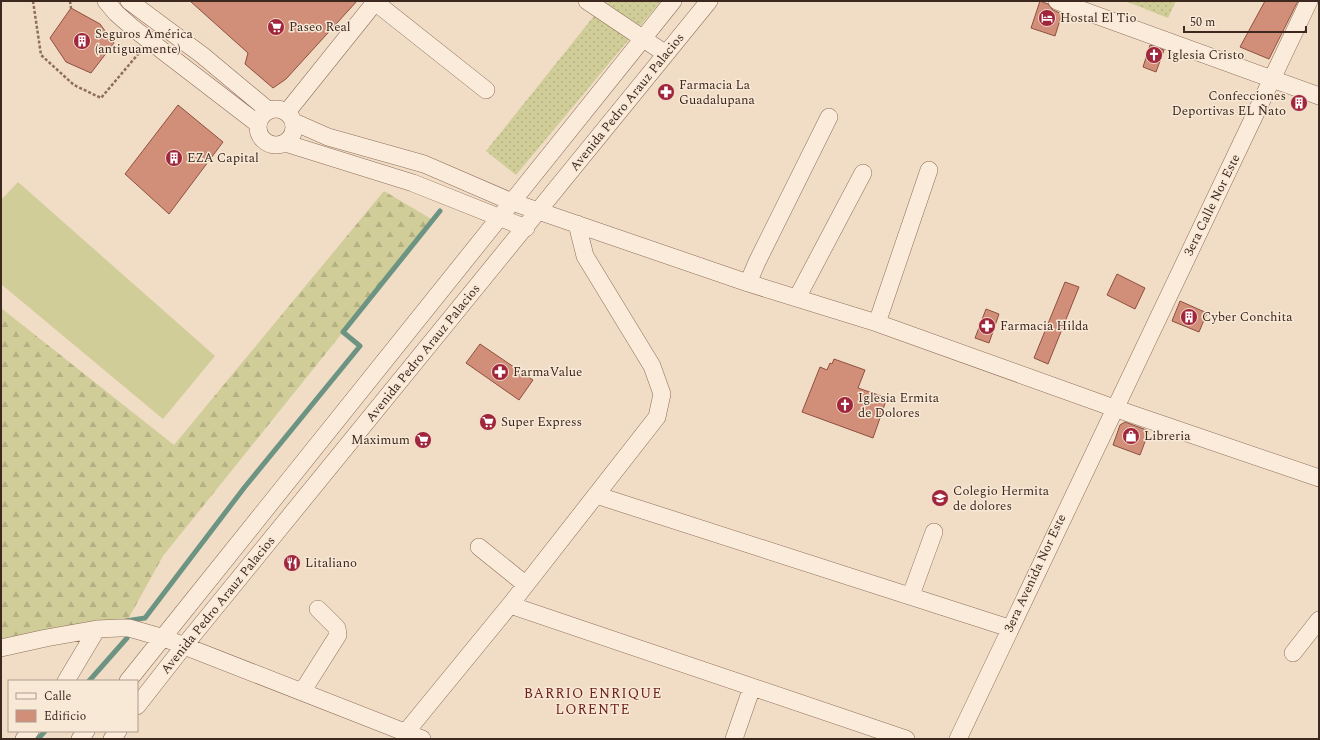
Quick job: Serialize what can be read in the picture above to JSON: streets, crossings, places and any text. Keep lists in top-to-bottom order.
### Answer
{
  "streets": {
    "street": ["Avenida Pedro Arauz Palacios", "3era Calle Nor Este", "3era Avenida Nor Este"]
  },
  "crossings": [
    ["3era Calle Nor Este", "3era Avenida Nor Este"]
  ],
  "districts": ["BARRIO ENRIQUE LORENTE"],
  "places": {
    "hotel": ["Hostal El Tio"],
    "supermarket": ["Paseo Real", "Super Express", "Maximum"],
    "building": [
      "Seguros América (antiguamente)",
      "Confecciones Deportivas EL Ñato",
      "EZA Capital",
      "Cyber Conchita"
    ],
    "church": ["Iglesia Cristo", "Iglesia Ermita de Dolores"],
    "pharmacy": ["Farmacia La Guadalupana", "Farmacia Hilda", "FarmaValue"],
    "shop": ["Libreria"],
    "school or university": ["Colegio Hermita de dolores"],
    "restaurant": ["Litaliano"]
  },
  "legend": ["Calle", "Edificio"],
  "scale_bar": "50 m"
}
